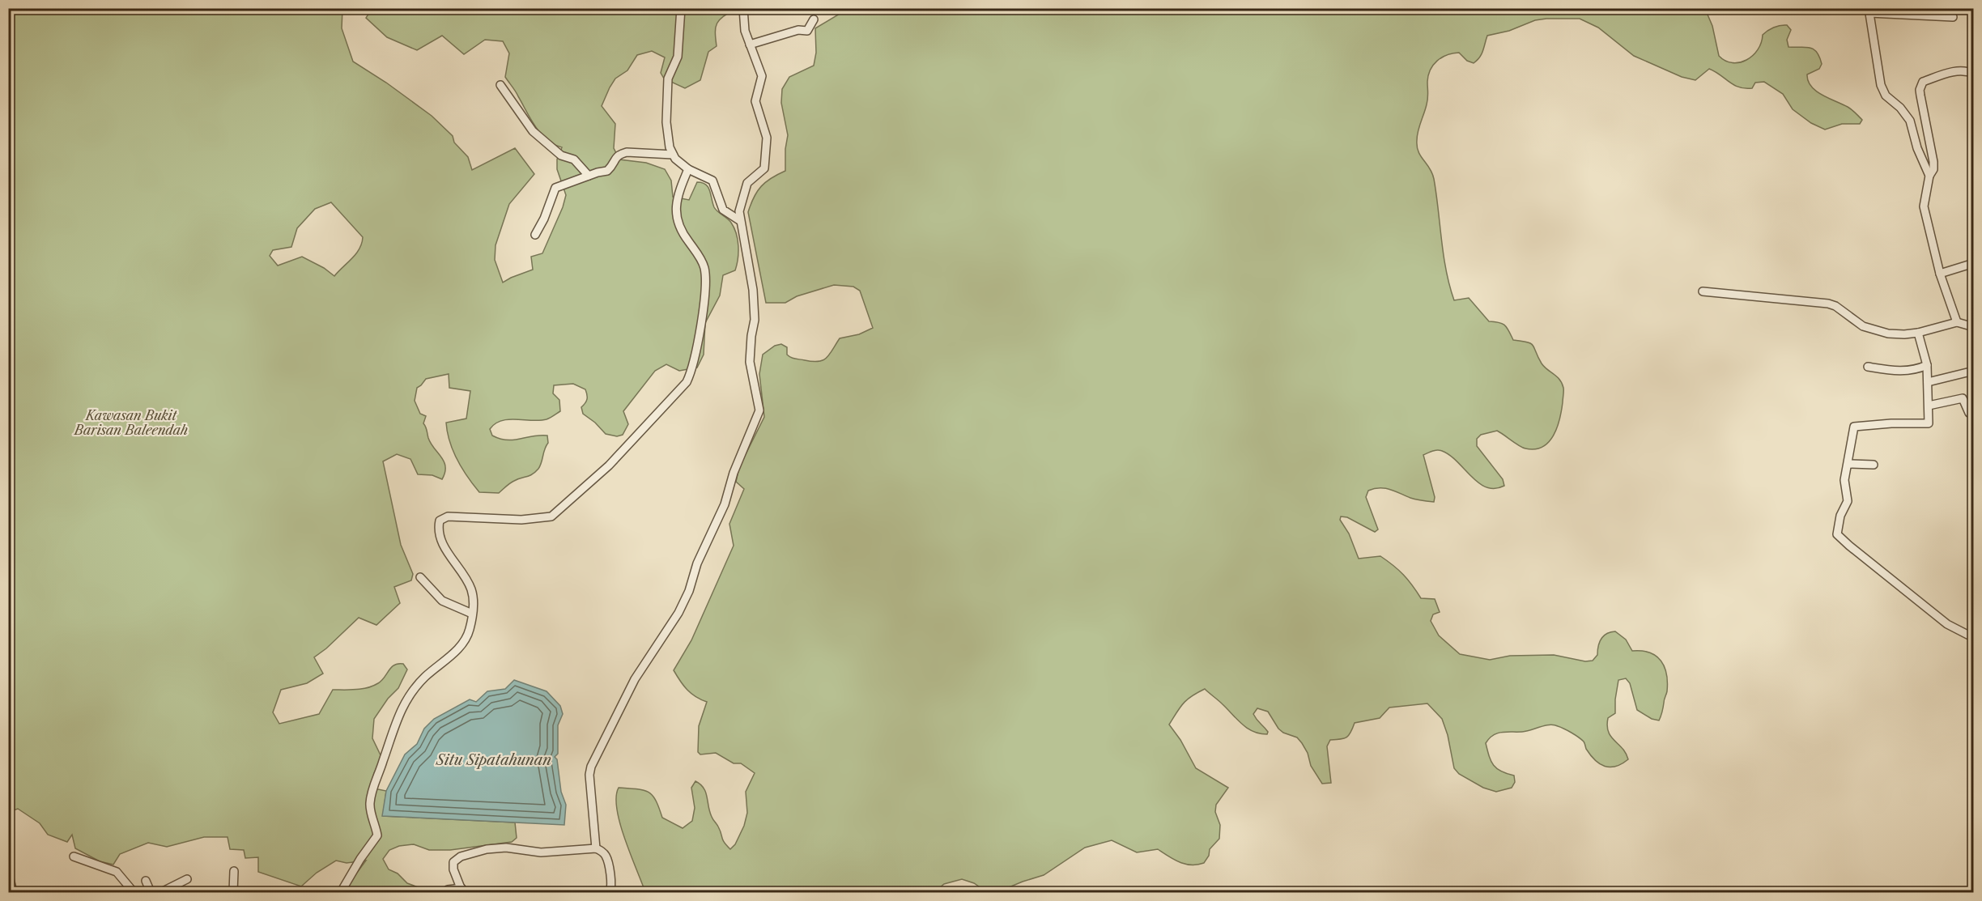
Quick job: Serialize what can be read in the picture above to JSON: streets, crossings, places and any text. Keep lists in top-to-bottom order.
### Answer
{
  "water": ["Situ Sipatahunan"],
  "parks": ["Kawasan Bukit Barisan Baleendah"]
}
